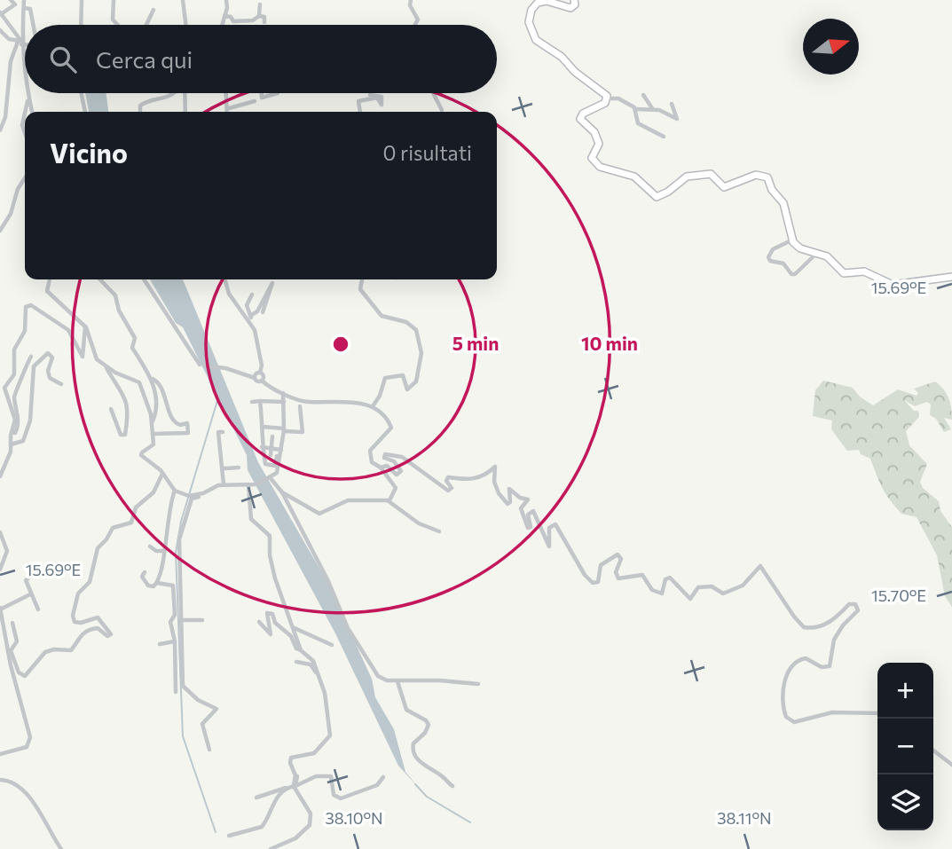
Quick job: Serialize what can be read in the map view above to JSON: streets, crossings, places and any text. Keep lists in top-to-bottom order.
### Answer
{
  "north": "right",
  "page": {
    "search": "Cerca qui",
    "heading": ["Vicino", "0 risultati"],
    "map_buttons": ["+", "−"]
  },
  "coordinates": [
    "15.69°E",
    "15.70°E",
    "38.10°N",
    "38.11°N"
  ],
  "rings": ["5 min", "10 min"]
}
